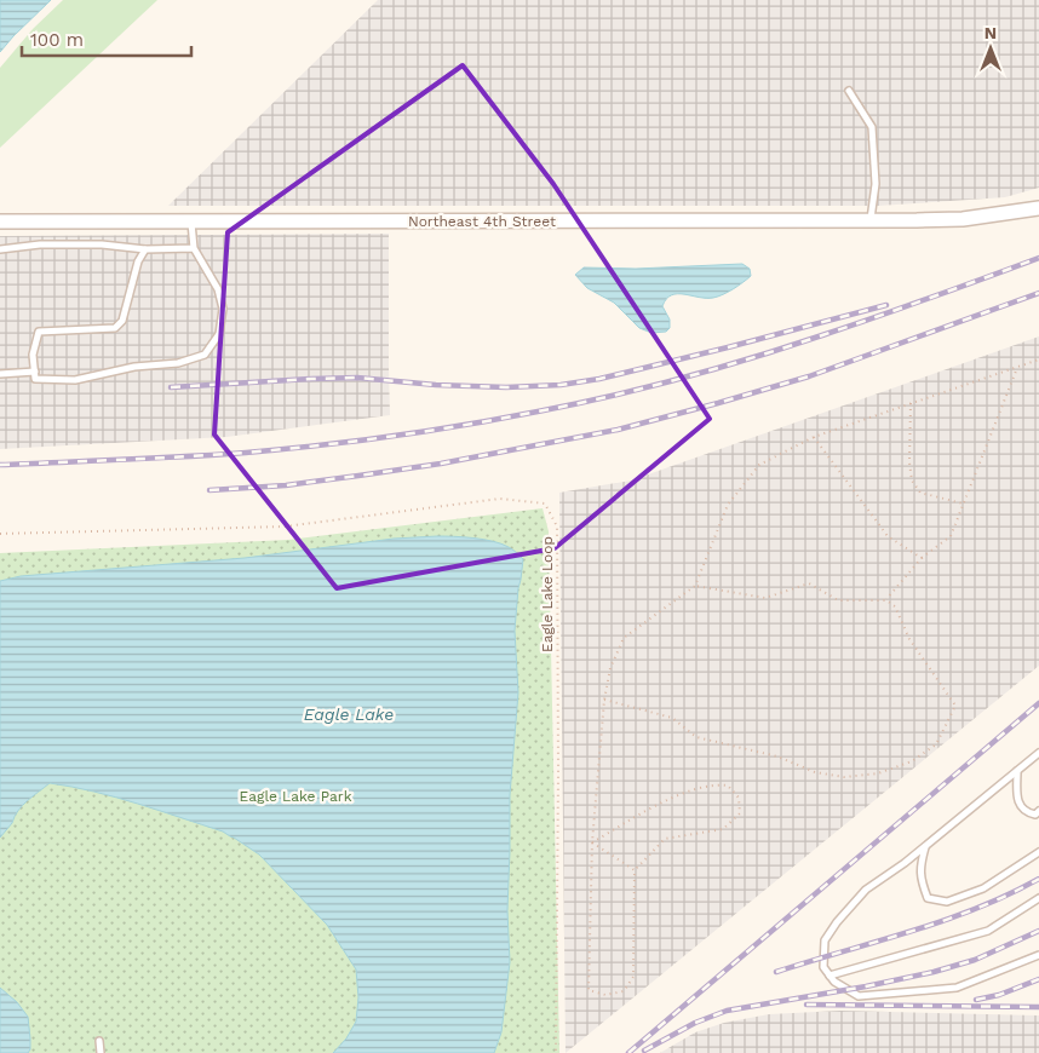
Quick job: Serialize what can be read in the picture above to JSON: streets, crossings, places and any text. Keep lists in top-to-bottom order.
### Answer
{
  "streets": {
    "street": ["Northeast 4th Street"],
    "path": ["Eagle Lake Loop"]
  },
  "water": ["Eagle Lake"],
  "parks": ["Eagle Lake Park"],
  "scale_bar": "100 m",
  "north": "top"
}
